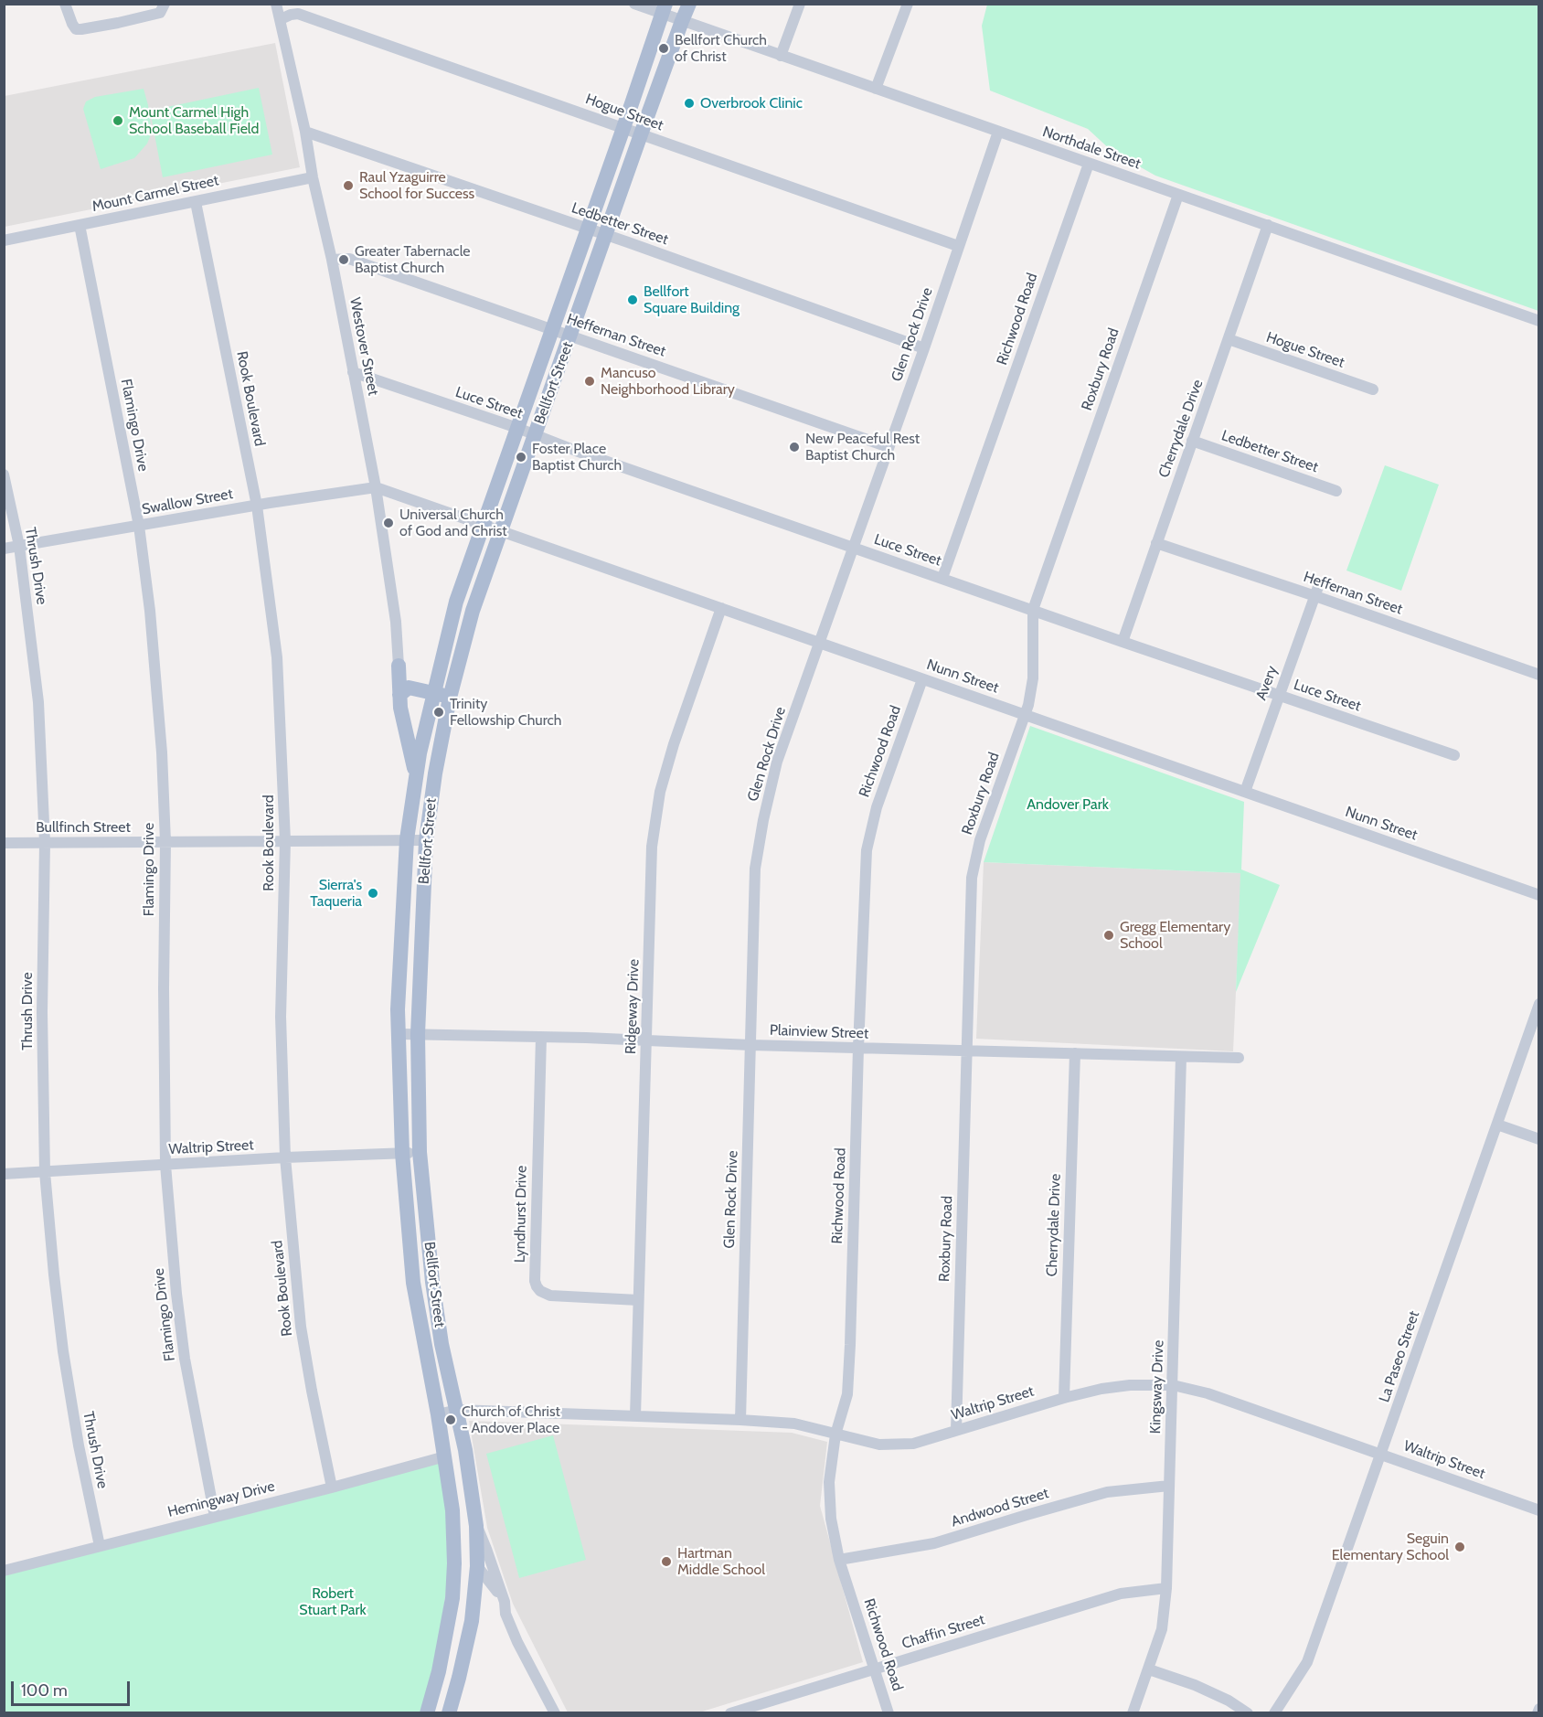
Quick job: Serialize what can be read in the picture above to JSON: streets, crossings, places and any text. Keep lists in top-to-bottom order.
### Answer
{
  "streets": {
    "main road": ["Bellfort Street"],
    "street": [
      "Hogue Street",
      "Northdale Street",
      "Mount Carmel Street",
      "Ledbetter Street",
      "Richwood Road",
      "Glen Rock Drive",
      "Heffernan Street",
      "Westover Street",
      "Roxbury Road",
      "Rook Boulevard",
      "Luce Street",
      "Flamingo Drive",
      "Cherrydale Drive",
      "Swallow Street",
      "Thrush Drive",
      "Nunn Street",
      "Avery",
      "Bullfinch Street",
      "Ridgeway Drive",
      "Plainview Street",
      "Waltrip Street",
      "Lyndhurst Drive",
      "La Paseo Street",
      "Kingsway Drive",
      "Hemingway Drive",
      "Andwood Street",
      "Chaffin Street"
    ]
  },
  "crossings": [
    ["Hogue Street", "Glen Rock Drive"],
    ["Hogue Street", "Westover Street"],
    ["Hogue Street", "Bellfort Street"],
    ["Hogue Street", "Cherrydale Drive"],
    ["Northdale Street", "Richwood Road"],
    ["Northdale Street", "Glen Rock Drive"],
    ["Northdale Street", "Roxbury Road"],
    ["Northdale Street", "Bellfort Street"],
    ["Northdale Street", "Cherrydale Drive"],
    ["Mount Carmel Street", "Westover Street"],
    ["Mount Carmel Street", "Rook Boulevard"],
    ["Mount Carmel Street", "Flamingo Drive"],
    ["Ledbetter Street", "Glen Rock Drive"],
    ["Ledbetter Street", "Westover Street"],
    ["Ledbetter Street", "Bellfort Street"],
    ["Ledbetter Street", "Cherrydale Drive"],
    ["Richwood Road", "Luce Street"],
    ["Richwood Road", "Nunn Street"],
    ["Richwood Road", "Plainview Street"],
    ["Richwood Road", "Waltrip Street"],
    ["Richwood Road", "Andwood Street"],
    ["Richwood Road", "Chaffin Street"],
    ["Glen Rock Drive", "Heffernan Street"],
    ["Glen Rock Drive", "Luce Street"],
    ["Glen Rock Drive", "Nunn Street"],
    ["Glen Rock Drive", "Plainview Street"],
    ["Glen Rock Drive", "Waltrip Street"],
    ["Heffernan Street", "Westover Street"],
    ["Heffernan Street", "Bellfort Street"],
    ["Heffernan Street", "Cherrydale Drive"],
    ["Heffernan Street", "Avery"],
    ["Westover Street", "Luce Street"],
    ["Westover Street", "Swallow Street"],
    ["Westover Street", "Nunn Street"],
    ["Roxbury Road", "Luce Street"],
    ["Roxbury Road", "Nunn Street"],
    ["Roxbury Road", "Plainview Street"],
    ["Roxbury Road", "Waltrip Street"],
    ["Bellfort Street", "Luce Street"],
    ["Bellfort Street", "Nunn Street"],
    ["Bellfort Street", "Bullfinch Street"],
    ["Bellfort Street", "Plainview Street"],
    ["Bellfort Street", "Waltrip Street"],
    ["Bellfort Street", "Hemingway Drive"],
    ["Rook Boulevard", "Swallow Street"],
    ["Rook Boulevard", "Bullfinch Street"],
    ["Rook Boulevard", "Waltrip Street"],
    ["Rook Boulevard", "Hemingway Drive"],
    ["Luce Street", "Cherrydale Drive"],
    ["Luce Street", "Avery"],
    ["Flamingo Drive", "Swallow Street"],
    ["Flamingo Drive", "Bullfinch Street"],
    ["Flamingo Drive", "Waltrip Street"],
    ["Flamingo Drive", "Hemingway Drive"],
    ["Cherrydale Drive", "Plainview Street"],
    ["Cherrydale Drive", "Waltrip Street"],
    ["Swallow Street", "Thrush Drive"],
    ["Swallow Street", "Nunn Street"],
    ["Thrush Drive", "Bullfinch Street"],
    ["Thrush Drive", "Waltrip Street"],
    ["Thrush Drive", "Hemingway Drive"],
    ["Nunn Street", "Avery"],
    ["Nunn Street", "Ridgeway Drive"],
    ["Ridgeway Drive", "Plainview Street"],
    ["Ridgeway Drive", "Waltrip Street"],
    ["Ridgeway Drive", "Lyndhurst Drive"],
    ["Plainview Street", "Lyndhurst Drive"],
    ["Plainview Street", "Kingsway Drive"],
    ["Waltrip Street", "La Paseo Street"],
    ["Waltrip Street", "Kingsway Drive"],
    ["Kingsway Drive", "Andwood Street"],
    ["Kingsway Drive", "Chaffin Street"]
  ],
  "parks": ["Andover Park", "Robert Stuart Park"],
  "places": [
    "Bellfort Church of Christ",
    "Overbrook Clinic",
    "Mount Carmel High School Baseball Field",
    "Raul Yzaguirre School for Success",
    "Greater Tabernacle Baptist Church",
    "Bellfort Square Building",
    "Mancuso Neighborhood Library",
    "New Peaceful Rest Baptist Church",
    "Foster Place Baptist Church",
    "Universal Church of God and Christ",
    "Trinity Fellowship Church",
    "Sierra's Taqueria",
    "Gregg Elementary School",
    "Church of Christ - Andover Place",
    "Seguin Elementary School",
    "Hartman Middle School"
  ],
  "scale_bar": "100 m"
}
